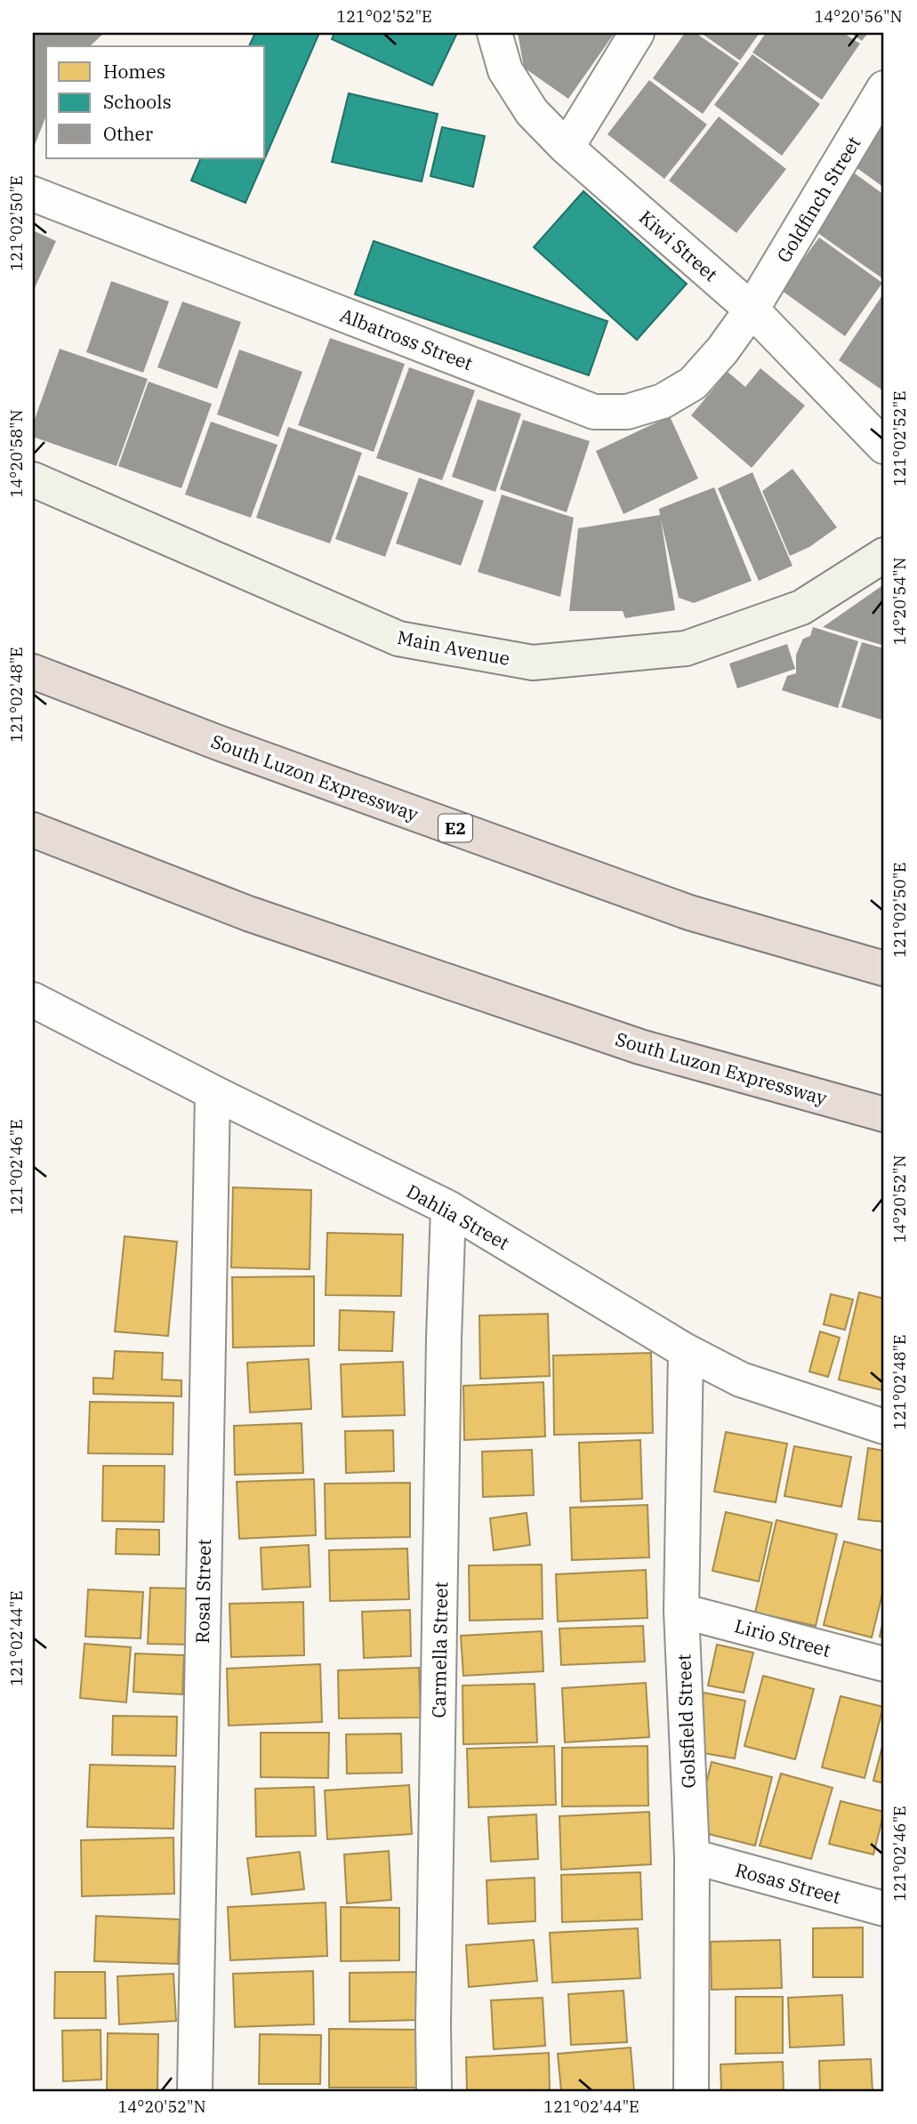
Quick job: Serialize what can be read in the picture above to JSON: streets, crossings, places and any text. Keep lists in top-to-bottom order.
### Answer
{
  "streets": {
    "highway": ["South Luzon Expressway", "E2"],
    "street": [
      "Goldfinch Street",
      "Kiwi Street",
      "Albatross Street",
      "Main Avenue",
      "Dahlia Street",
      "Rosal Street",
      "Lirio Street",
      "Carmella Street",
      "Golsfield Street",
      "Rosas Street"
    ]
  },
  "crossings": [
    ["Goldfinch Street", "Kiwi Street"],
    ["Goldfinch Street", "Albatross Street"],
    ["Kiwi Street", "Albatross Street"],
    ["Dahlia Street", "Rosal Street"],
    ["Dahlia Street", "Carmella Street"],
    ["Dahlia Street", "Golsfield Street"],
    ["Lirio Street", "Golsfield Street"],
    ["Golsfield Street", "Rosas Street"]
  ],
  "legend": ["Homes", "Schools", "Other"],
  "coordinates": [
    "121°02'52\"E",
    "14°20'56\"N",
    "121°02'50\"E",
    "14°20'58\"N",
    "14°20'54\"N",
    "121°02'48\"E",
    "121°02'46\"E",
    "14°20'52\"N",
    "121°02'44\"E"
  ]
}
